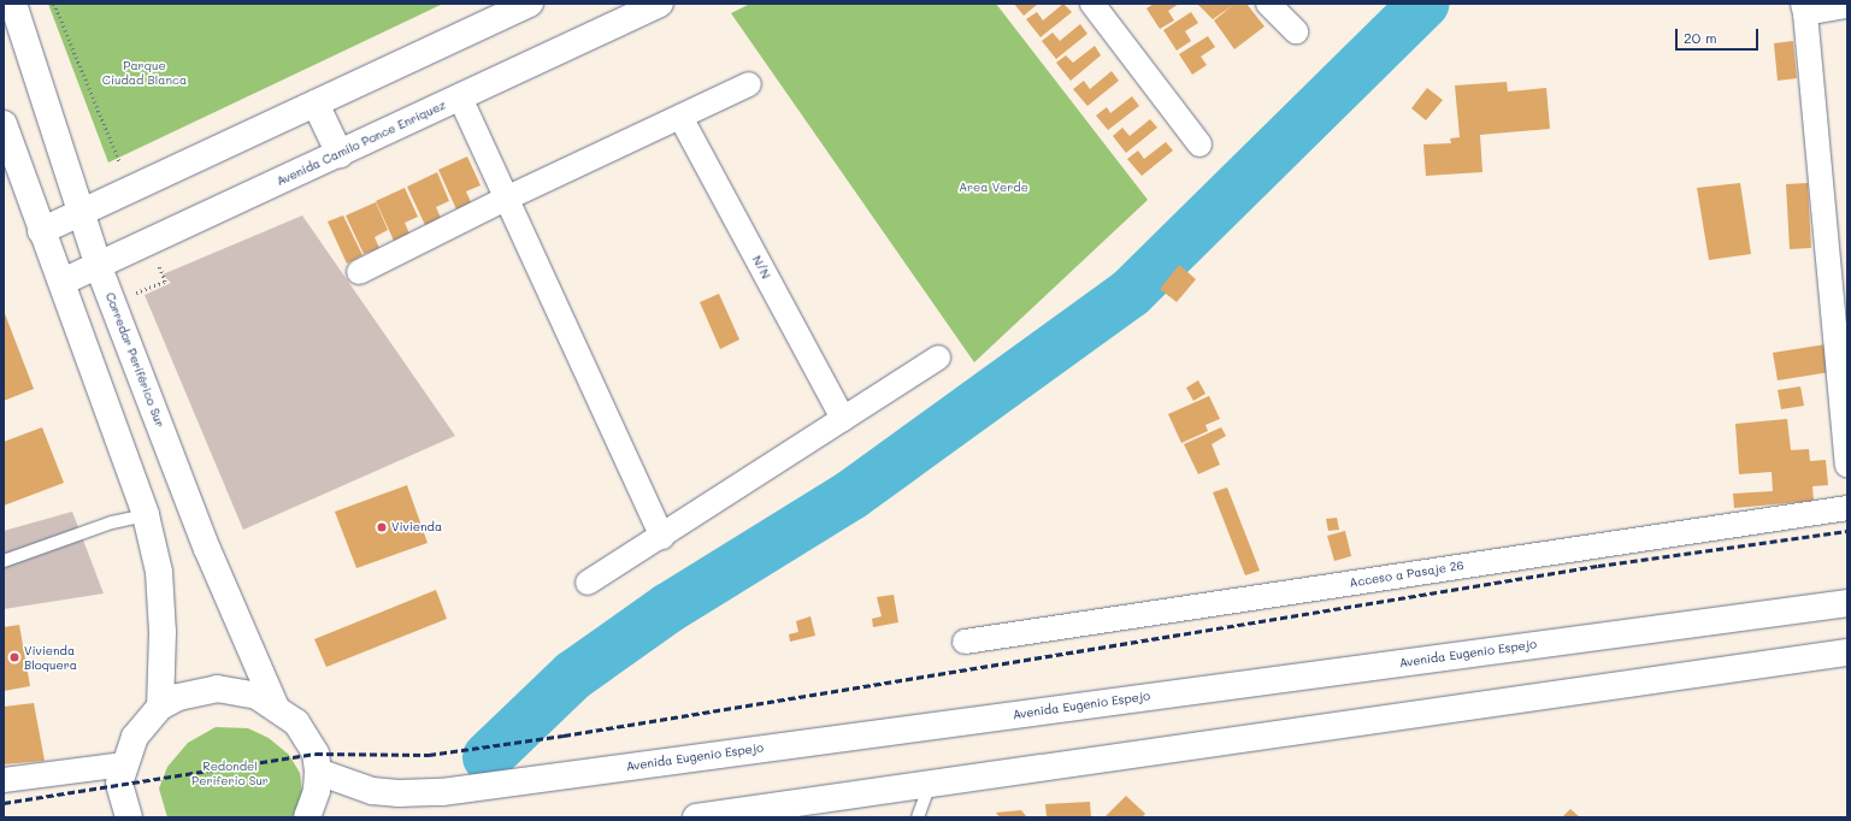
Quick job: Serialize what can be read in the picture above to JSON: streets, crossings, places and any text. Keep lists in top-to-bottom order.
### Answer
{
  "streets": {
    "main road": ["Avenida Camilo Ponce Enriquez", "Corredor Periférico Sur", "Avenida Eugenio Espejo"],
    "street": ["N/N", "Acceso a Pasaje 26"]
  },
  "crossings": [
    ["Avenida Camilo Ponce Enriquez", "Corredor Periférico Sur"]
  ],
  "parks": ["Parque Ciudad Blanca", "Area Verde", "Redondel Periferio Sur"],
  "places": ["Vivienda", "Vivienda Bloquera"],
  "scale_bar": "20 m"
}
